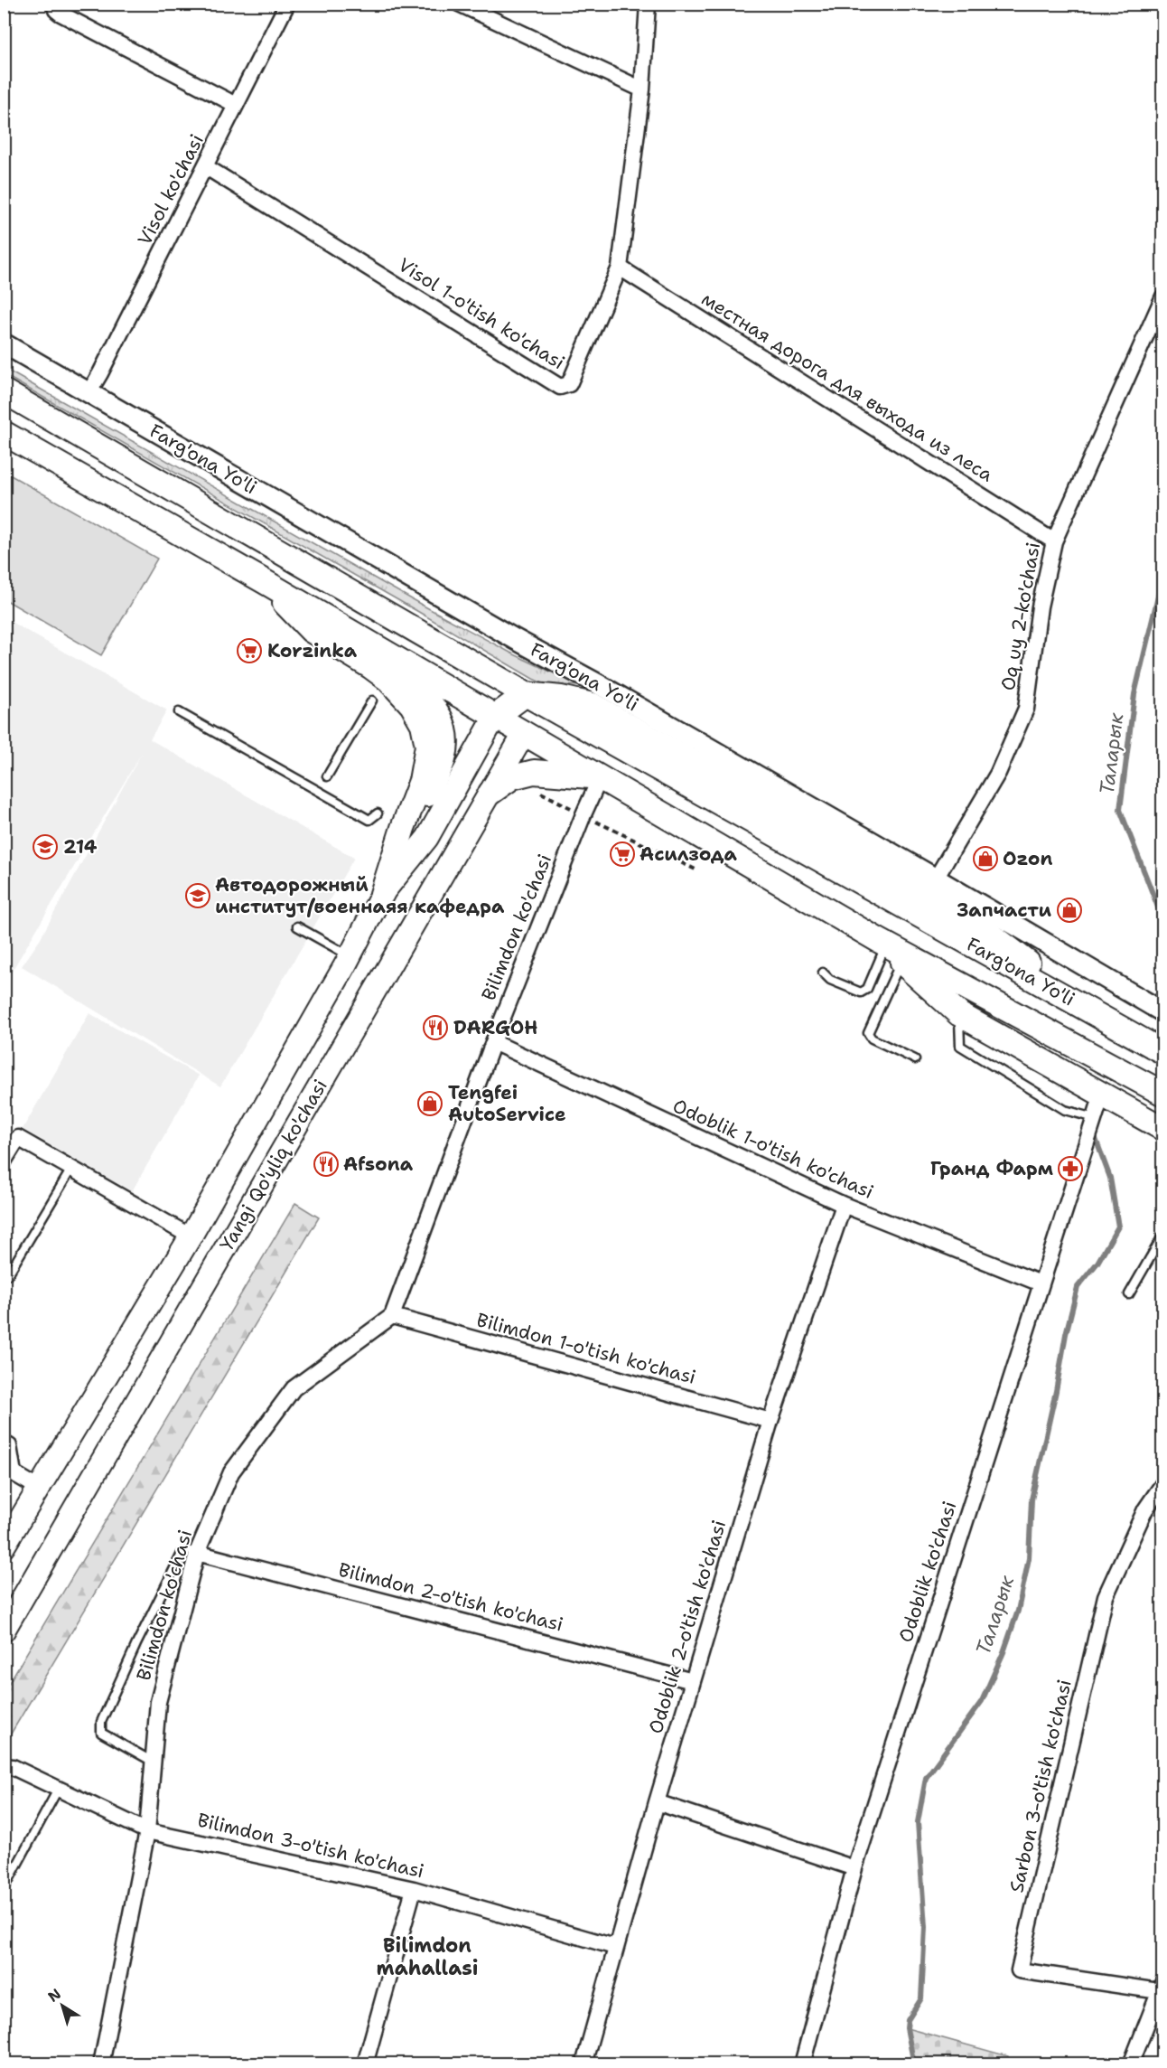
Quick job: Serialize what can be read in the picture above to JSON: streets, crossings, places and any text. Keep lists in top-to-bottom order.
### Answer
{
  "streets": {
    "main road": ["Farg'ona Yo'li", "Yangi Qo'yliq ko'chasi"],
    "street": [
      "Visol ko'chasi",
      "Visol 1-o'tish ko'chasi",
      "местная дорога для выхода из леса",
      "Oq uy 2-ko'chasi",
      "Bilimdon ko'chasi",
      "Odoblik 1-o'tish ko'chasi",
      "Bilimdon 1-o'tish ko'chasi",
      "Odoblik ko'chasi",
      "Bilimdon 2-o'tish ko'chasi",
      "Odoblik 2-o'tish ko'chasi",
      "Sarbon 3-o'tish ko'chasi",
      "Bilimdon 3-o'tish ko'chasi"
    ]
  },
  "crossings": [
    ["Visol ko'chasi", "Visol 1-o'tish ko'chasi"],
    ["Visol ko'chasi", "Farg'ona Yo'li"],
    ["Visol 1-o'tish ko'chasi", "местная дорога для выхода из леса"],
    ["местная дорога для выхода из леса", "Oq uy 2-ko'chasi"],
    ["Farg'ona Yo'li", "Oq uy 2-ko'chasi"],
    ["Farg'ona Yo'li", "Bilimdon ko'chasi"],
    ["Farg'ona Yo'li", "Yangi Qo'yliq ko'chasi"],
    ["Bilimdon ko'chasi", "Odoblik 1-o'tish ko'chasi"],
    ["Bilimdon ko'chasi", "Bilimdon 1-o'tish ko'chasi"],
    ["Bilimdon ko'chasi", "Bilimdon 2-o'tish ko'chasi"],
    ["Bilimdon ko'chasi", "Bilimdon 3-o'tish ko'chasi"],
    ["Odoblik 1-o'tish ko'chasi", "Odoblik ko'chasi"],
    ["Odoblik 1-o'tish ko'chasi", "Odoblik 2-o'tish ko'chasi"],
    ["Bilimdon 1-o'tish ko'chasi", "Odoblik 2-o'tish ko'chasi"],
    ["Bilimdon 2-o'tish ko'chasi", "Odoblik 2-o'tish ko'chasi"],
    ["Odoblik 2-o'tish ko'chasi", "Bilimdon 3-o'tish ko'chasi"]
  ],
  "districts": ["Bilimdon mahallasi"],
  "water": ["Таларык"],
  "places": {
    "supermarket": ["Korzinka", "Асилзода"],
    "school or university": ["214", "Автодорожный институт/военнаяя кафедра"],
    "shop": ["Ozon", "Запчасти", "Tengfei AutoService"],
    "restaurant": ["DARGOH", "Afsona"],
    "pharmacy": ["Гранд Фарм"]
  },
  "north": "top left"
}
